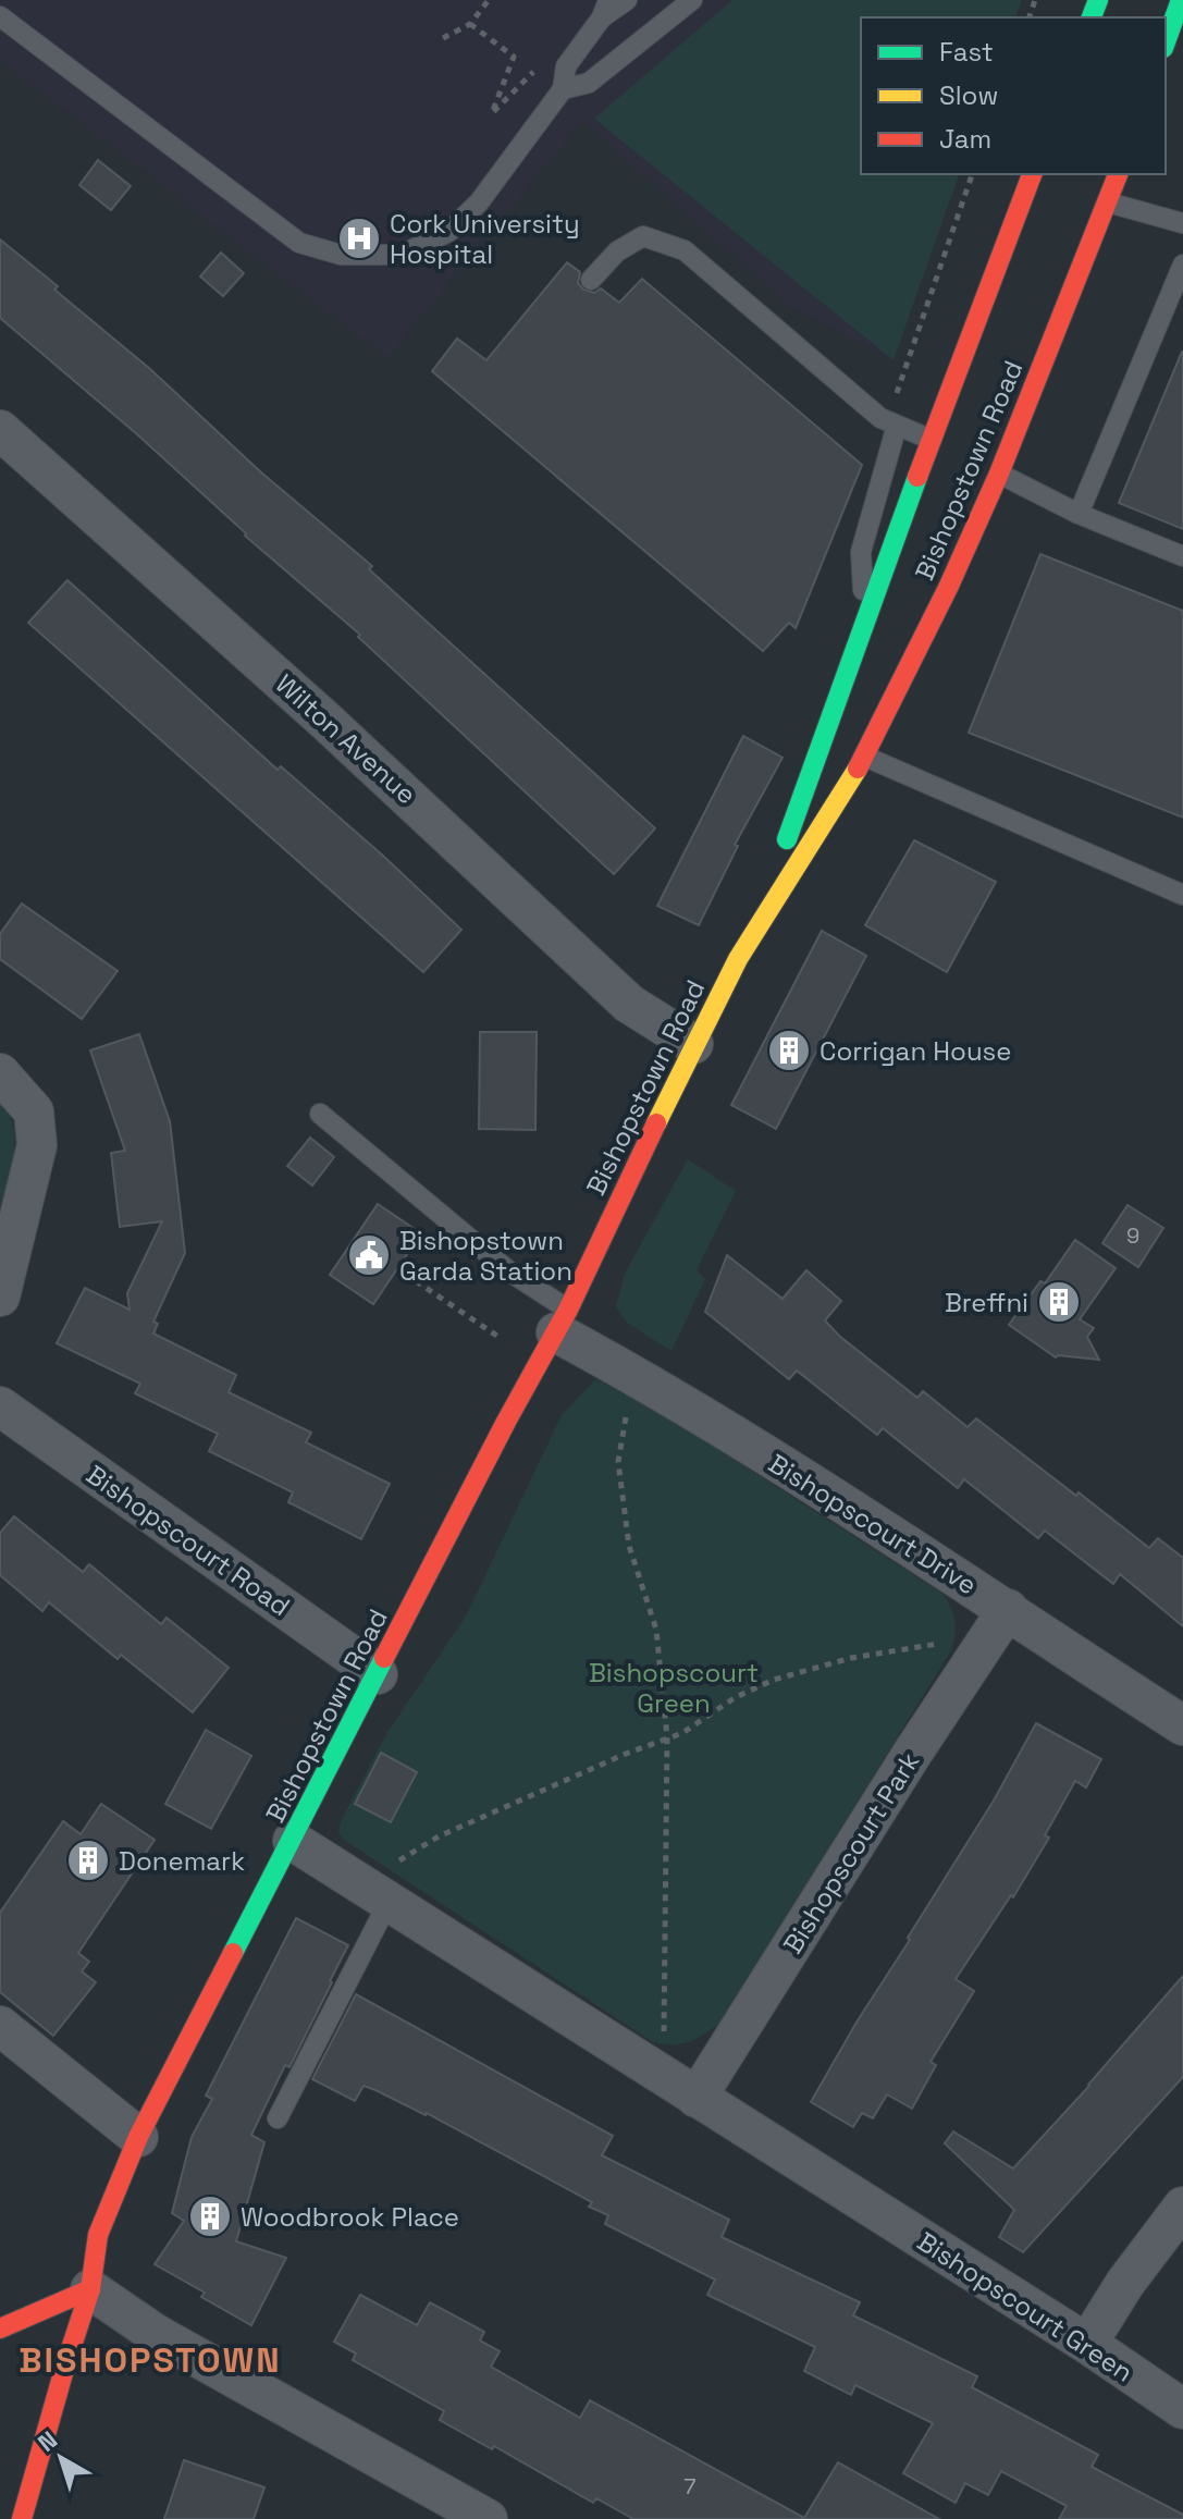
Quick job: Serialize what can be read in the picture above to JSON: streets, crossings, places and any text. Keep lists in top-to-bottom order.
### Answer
{
  "streets": {
    "main road": ["Bishopstown Road"],
    "street": [
      "Wilton Avenue",
      "Bishopscourt Drive",
      "Bishopscourt Road",
      "Bishopscourt Park",
      "Bishopscourt Green"
    ]
  },
  "crossings": [
    ["Bishopstown Road", "Wilton Avenue"],
    ["Bishopstown Road", "Bishopscourt Drive"],
    ["Bishopstown Road", "Bishopscourt Road"],
    ["Bishopstown Road", "Bishopscourt Green"],
    ["Bishopscourt Drive", "Bishopscourt Park"],
    ["Bishopscourt Park", "Bishopscourt Green"]
  ],
  "districts": ["BISHOPSTOWN"],
  "parks": ["Bishopscourt Green"],
  "places": {
    "hospital": ["Cork University Hospital"],
    "building": [
      "Corrigan House",
      "Breffni",
      "Donemark",
      "Woodbrook Place"
    ],
    "public building": ["Bishopstown Garda Station"]
  },
  "house_numbers": ["9", "7"],
  "legend": ["Fast", "Slow", "Jam"],
  "north": "top left"
}
